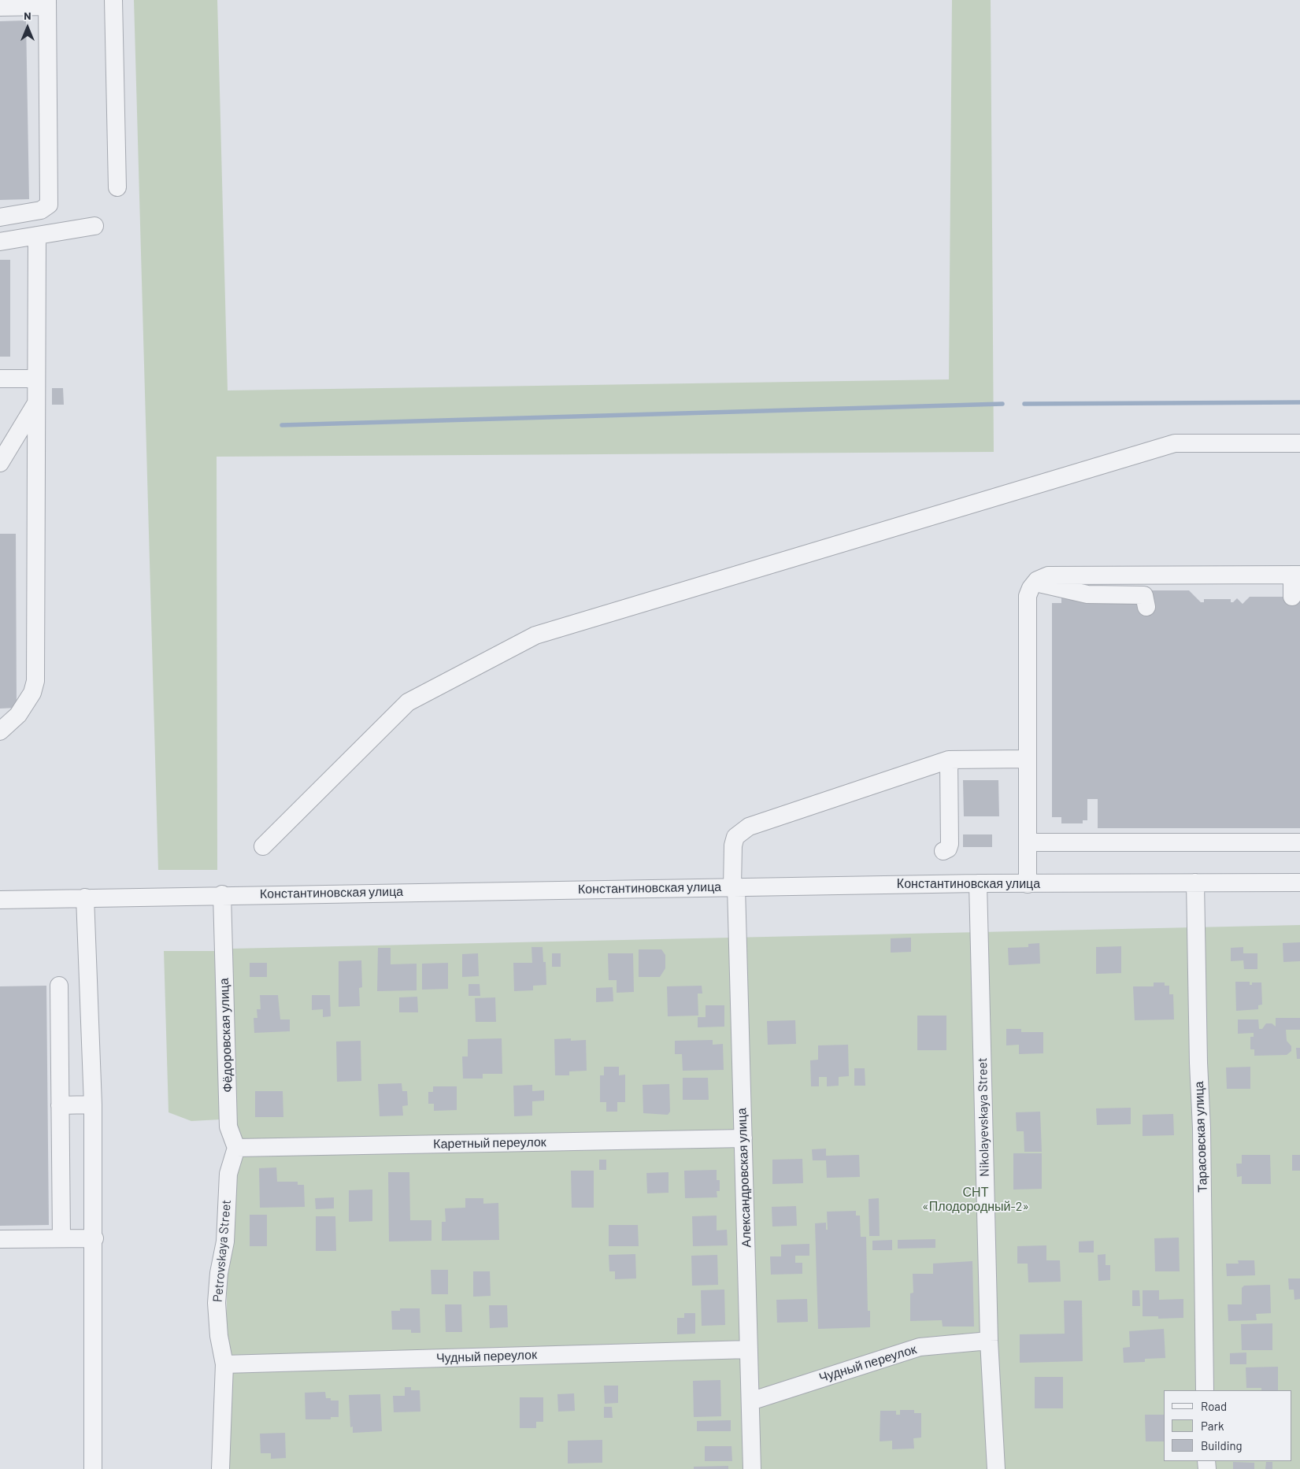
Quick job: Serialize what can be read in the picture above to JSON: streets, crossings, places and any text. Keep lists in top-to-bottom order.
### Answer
{
  "streets": {
    "street": [
      "Константиновская улица",
      "Фёдоровская улица",
      "Nikolayevskaya Street",
      "Тарасовская улица",
      "Каретный переулок",
      "Александровская улица",
      "Petrovskaya Street",
      "Чудный переулок"
    ]
  },
  "crossings": [
    ["Константиновская улица", "Фёдоровская улица"],
    ["Константиновская улица", "Nikolayevskaya Street"],
    ["Константиновская улица", "Тарасовская улица"],
    ["Константиновская улица", "Александровская улица"],
    ["Фёдоровская улица", "Каретный переулок"],
    ["Фёдоровская улица", "Petrovskaya Street"],
    ["Nikolayevskaya Street", "Чудный переулок"],
    ["Каретный переулок", "Александровская улица"],
    ["Каретный переулок", "Petrovskaya Street"],
    ["Александровская улица", "Чудный переулок"],
    ["Petrovskaya Street", "Чудный переулок"]
  ],
  "parks": ["СНТ «Плодородный-2»"],
  "legend": ["Road", "Park", "Building"],
  "north": "top"
}
